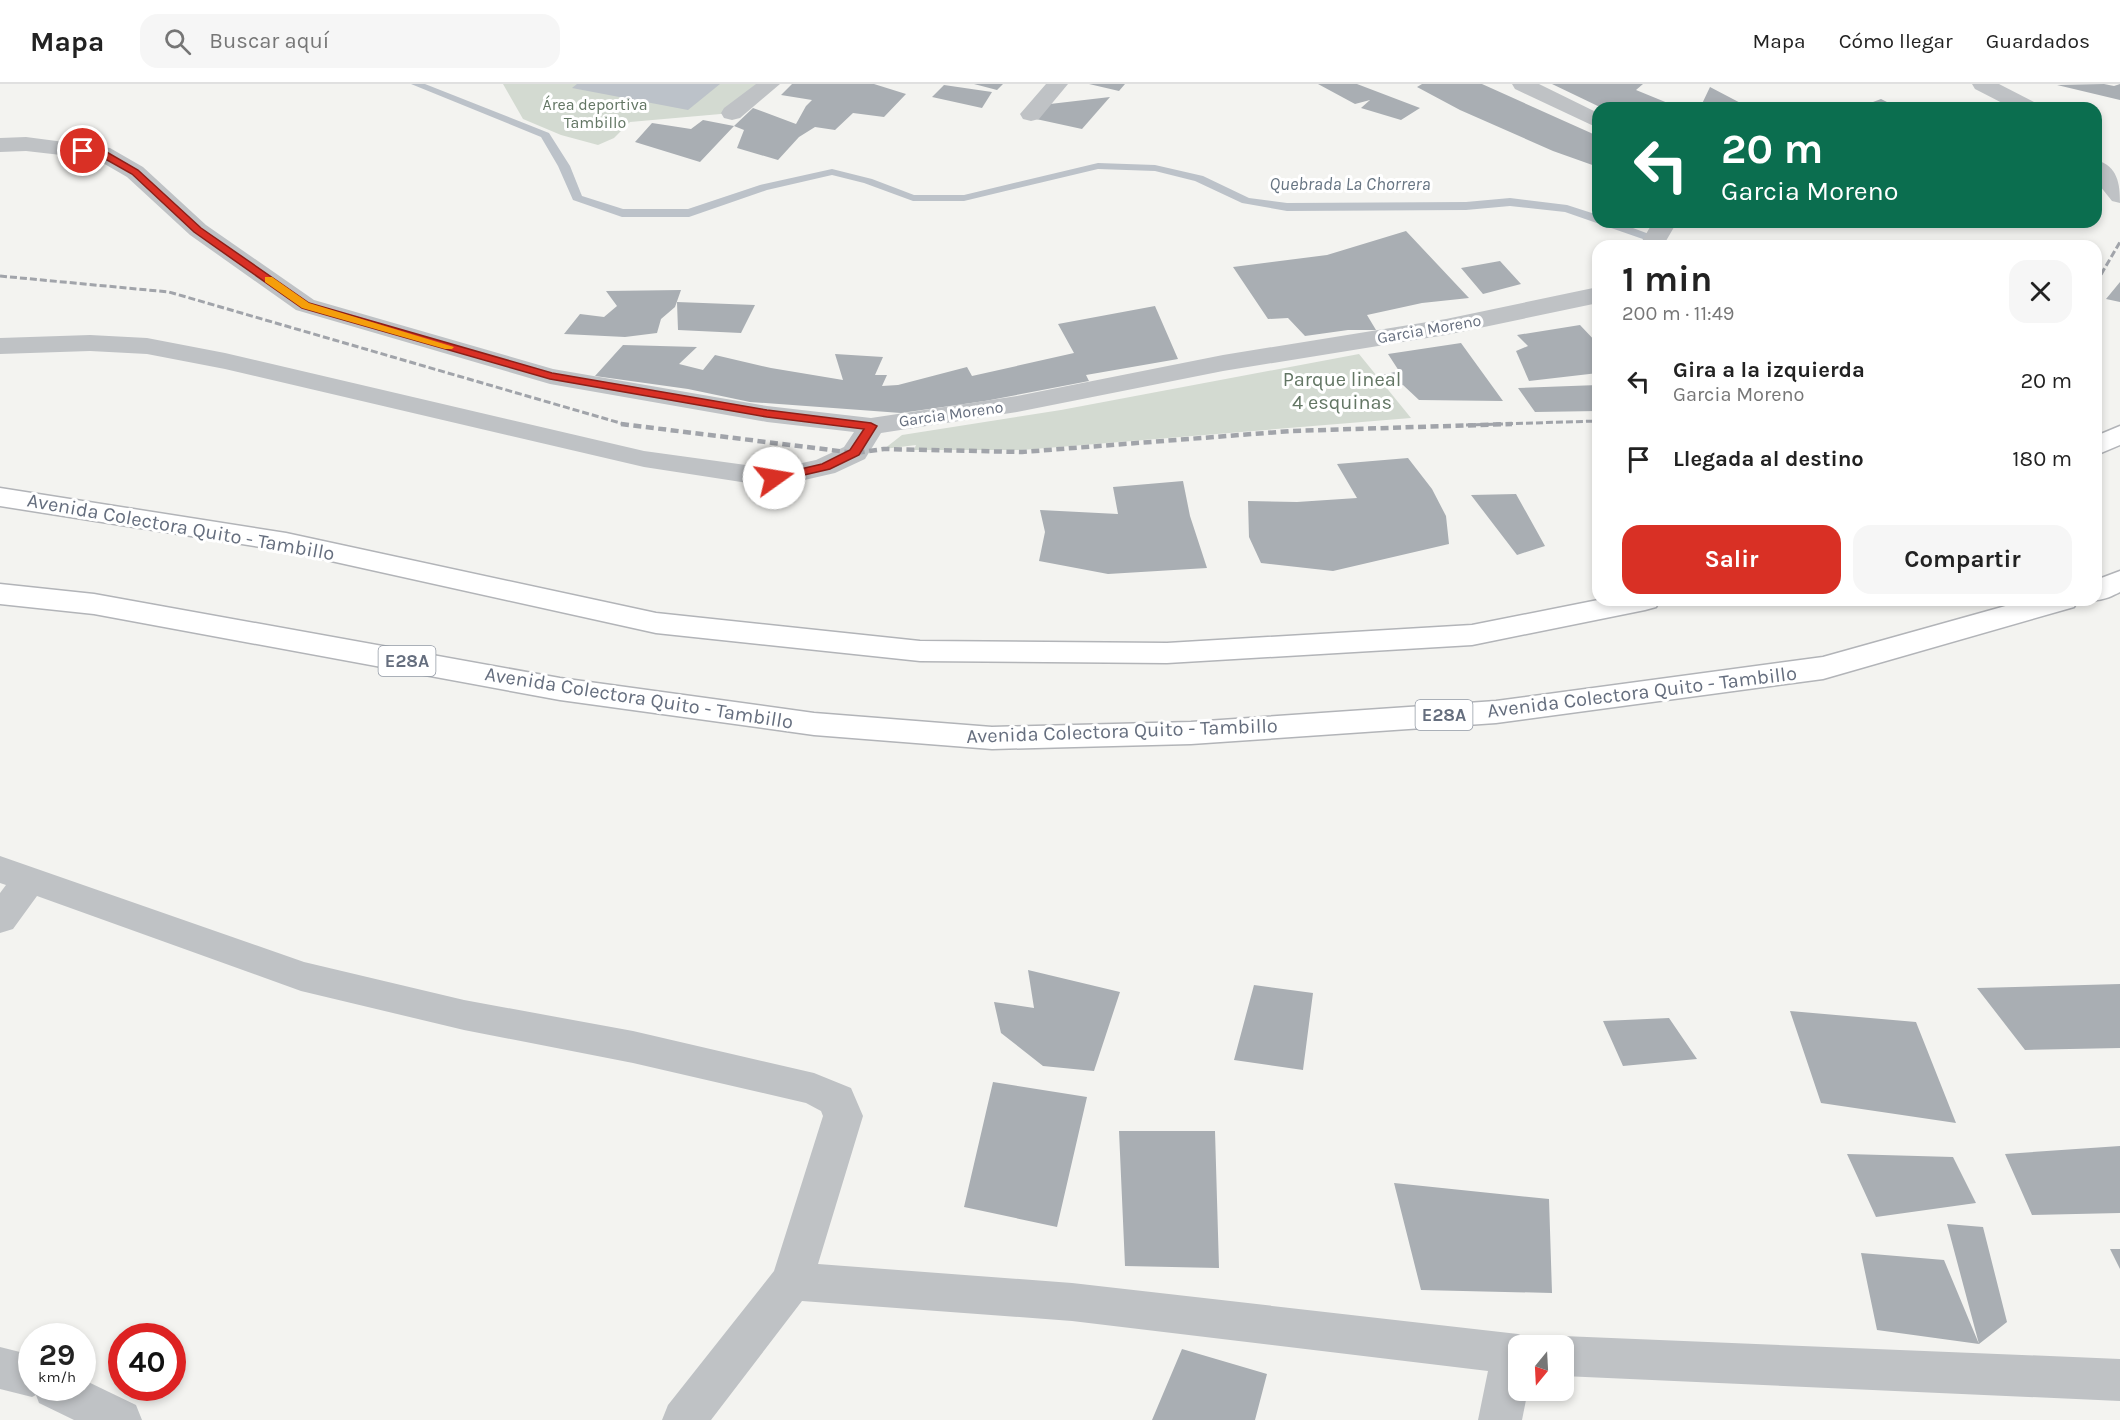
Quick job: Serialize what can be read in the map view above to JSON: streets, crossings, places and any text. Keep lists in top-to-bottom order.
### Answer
{
  "streets": {
    "highway": ["Avenida Colectora Quito - Tambillo", "E28A"],
    "street": ["Garcia Moreno"]
  },
  "water": ["Quebrada La Chorrera"],
  "parks": ["Área deportiva Tambillo", "Parque lineal 4 esquinas"],
  "north": "bottom",
  "page": {
    "header": "Mapa",
    "search": "Buscar aquí",
    "nav": ["Mapa", "Cómo llegar", "Guardados"],
    "turn": ["20 m", "Garcia Moreno"],
    "heading": ["1 min", "200 m · 11:49"],
    "list": [
      {
        "name": "Gira a la izquierda",
        "note": "Garcia Moreno",
        "value": "20 m"
      },
      {
        "name": "Llegada al destino",
        "value": "180 m"
      }
    ],
    "buttons": ["Salir", "Compartir"],
    "speed": "29 km/h",
    "limit": "40"
  }
}
